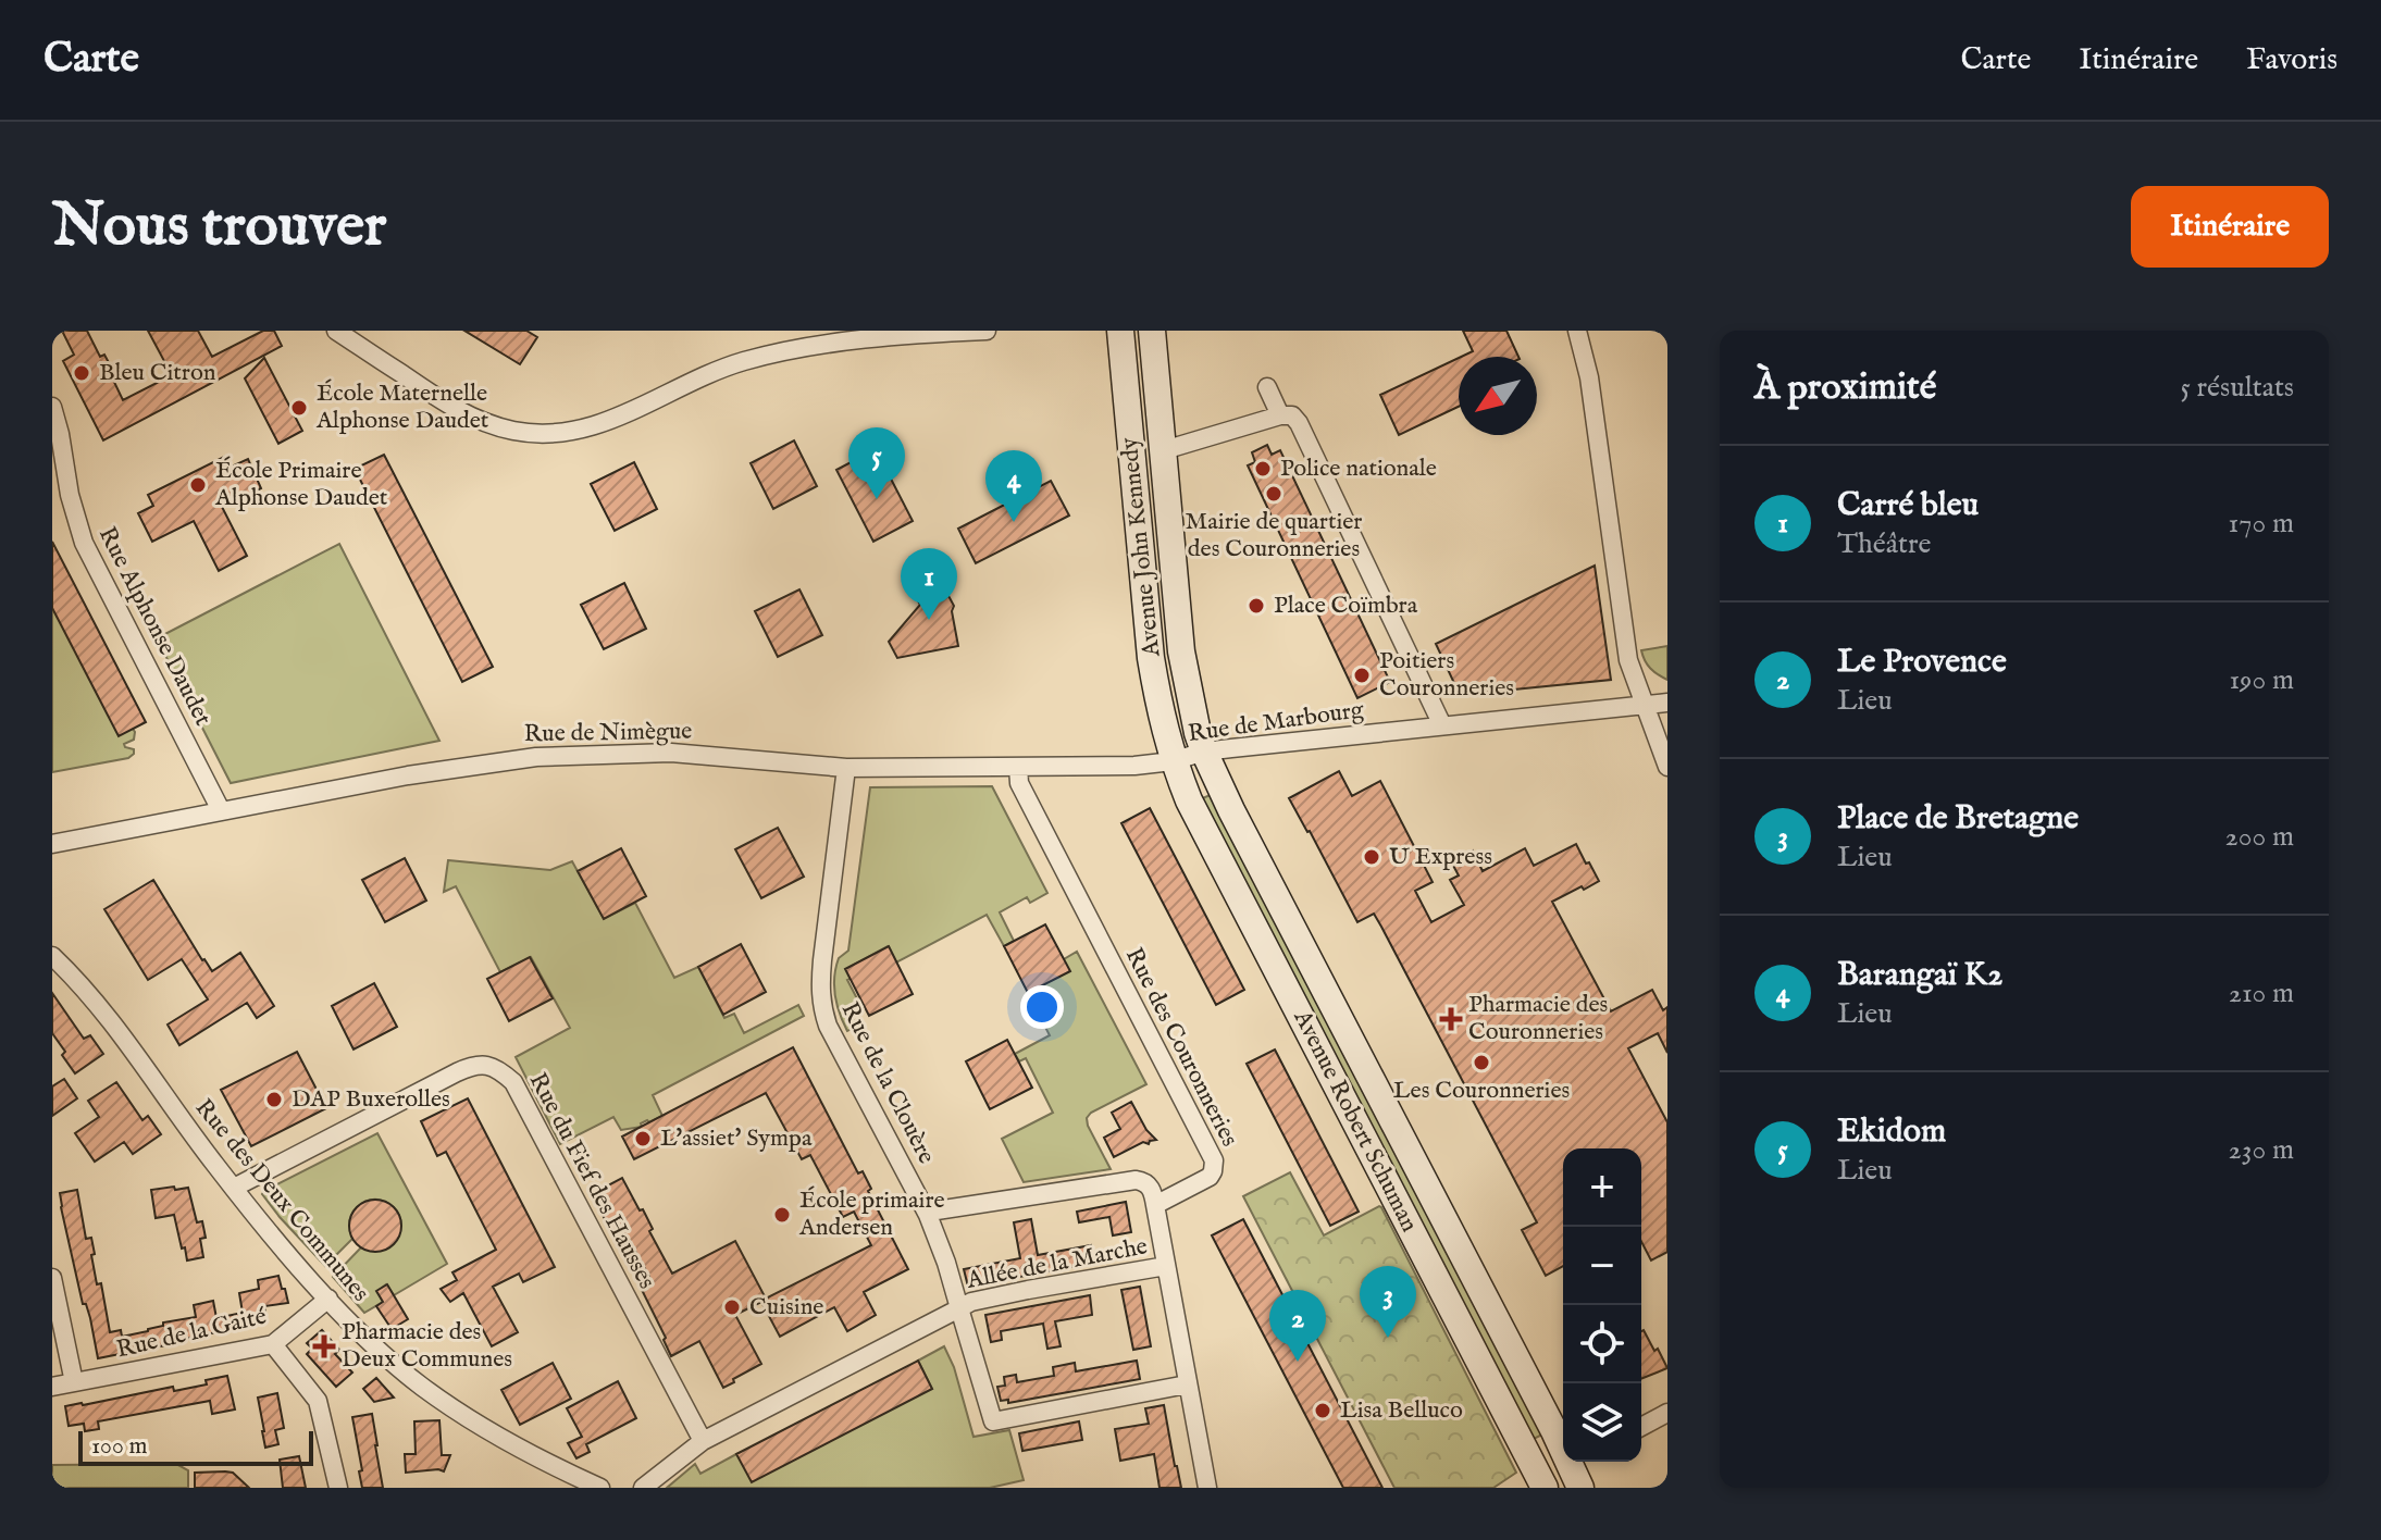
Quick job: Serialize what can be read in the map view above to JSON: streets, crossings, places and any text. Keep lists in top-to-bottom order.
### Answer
{
  "streets": {
    "main road": ["Avenue John Kennedy", "Avenue Robert Schuman"],
    "street": [
      "Rue Alphonse Daudet",
      "Rue de Marbourg",
      "Rue de Nimègue",
      "Rue des Couronneries",
      "Rue de la Clouère",
      "Rue du Fief des Hausses",
      "Rue des Deux Communes",
      "Allée de la Marche",
      "Rue de la Gaité"
    ]
  },
  "crossings": [
    ["Avenue John Kennedy", "Rue de Marbourg"],
    ["Avenue John Kennedy", "Rue de Nimègue"],
    ["Avenue John Kennedy", "Avenue Robert Schuman"],
    ["Rue Alphonse Daudet", "Rue de Nimègue"],
    ["Rue de Marbourg", "Rue de Nimègue"],
    ["Rue de Marbourg", "Avenue Robert Schuman"],
    ["Rue de Nimègue", "Rue des Couronneries"],
    ["Rue de Nimègue", "Rue de la Clouère"],
    ["Rue de Nimègue", "Avenue Robert Schuman"],
    ["Rue de la Clouère", "Allée de la Marche"],
    ["Rue du Fief des Hausses", "Rue des Deux Communes"],
    ["Rue des Deux Communes", "Rue de la Gaité"]
  ],
  "places": {
    "other": [
      "Bleu Citron",
      "École Maternelle Alphonse Daudet",
      "Police nationale",
      "École Primaire Alphonse Daudet",
      "Mairie de quartier des Couronneries",
      "Place Coïmbra",
      "Poitiers Couronneries",
      "U Express",
      "Les Couronneries",
      "DAP Buxerolles",
      "L'assiet' Sympa",
      "École primaire Andersen",
      "Cuisine",
      "Lisa Belluco"
    ],
    "health": ["Pharmacie des Couronneries", "Pharmacie des Deux Communes"]
  },
  "scale_bar": "100 m",
  "north": "bottom left",
  "page": {
    "header": "Carte",
    "nav": ["Carte", "Itinéraire", "Favoris"],
    "buttons": "Itinéraire",
    "title": "Nous trouver",
    "heading": ["À proximité", "5 résultats"],
    "pins": [
      "5",
      "4",
      "1",
      "3",
      "2"
    ],
    "list": [
      {
        "mark": "1",
        "name": "Carré bleu",
        "note": "Théâtre",
        "value": "170 m"
      },
      {
        "mark": "2",
        "name": "Le Provence",
        "note": "Lieu",
        "value": "190 m"
      },
      {
        "mark": "3",
        "name": "Place de Bretagne",
        "note": "Lieu",
        "value": "200 m"
      },
      {
        "mark": "4",
        "name": "Barangaï K2",
        "note": "Lieu",
        "value": "210 m"
      },
      {
        "mark": "5",
        "name": "Ekidom",
        "note": "Lieu",
        "value": "230 m"
      }
    ],
    "map_buttons": ["+", "−"],
    "scale": "100 m"
  }
}
